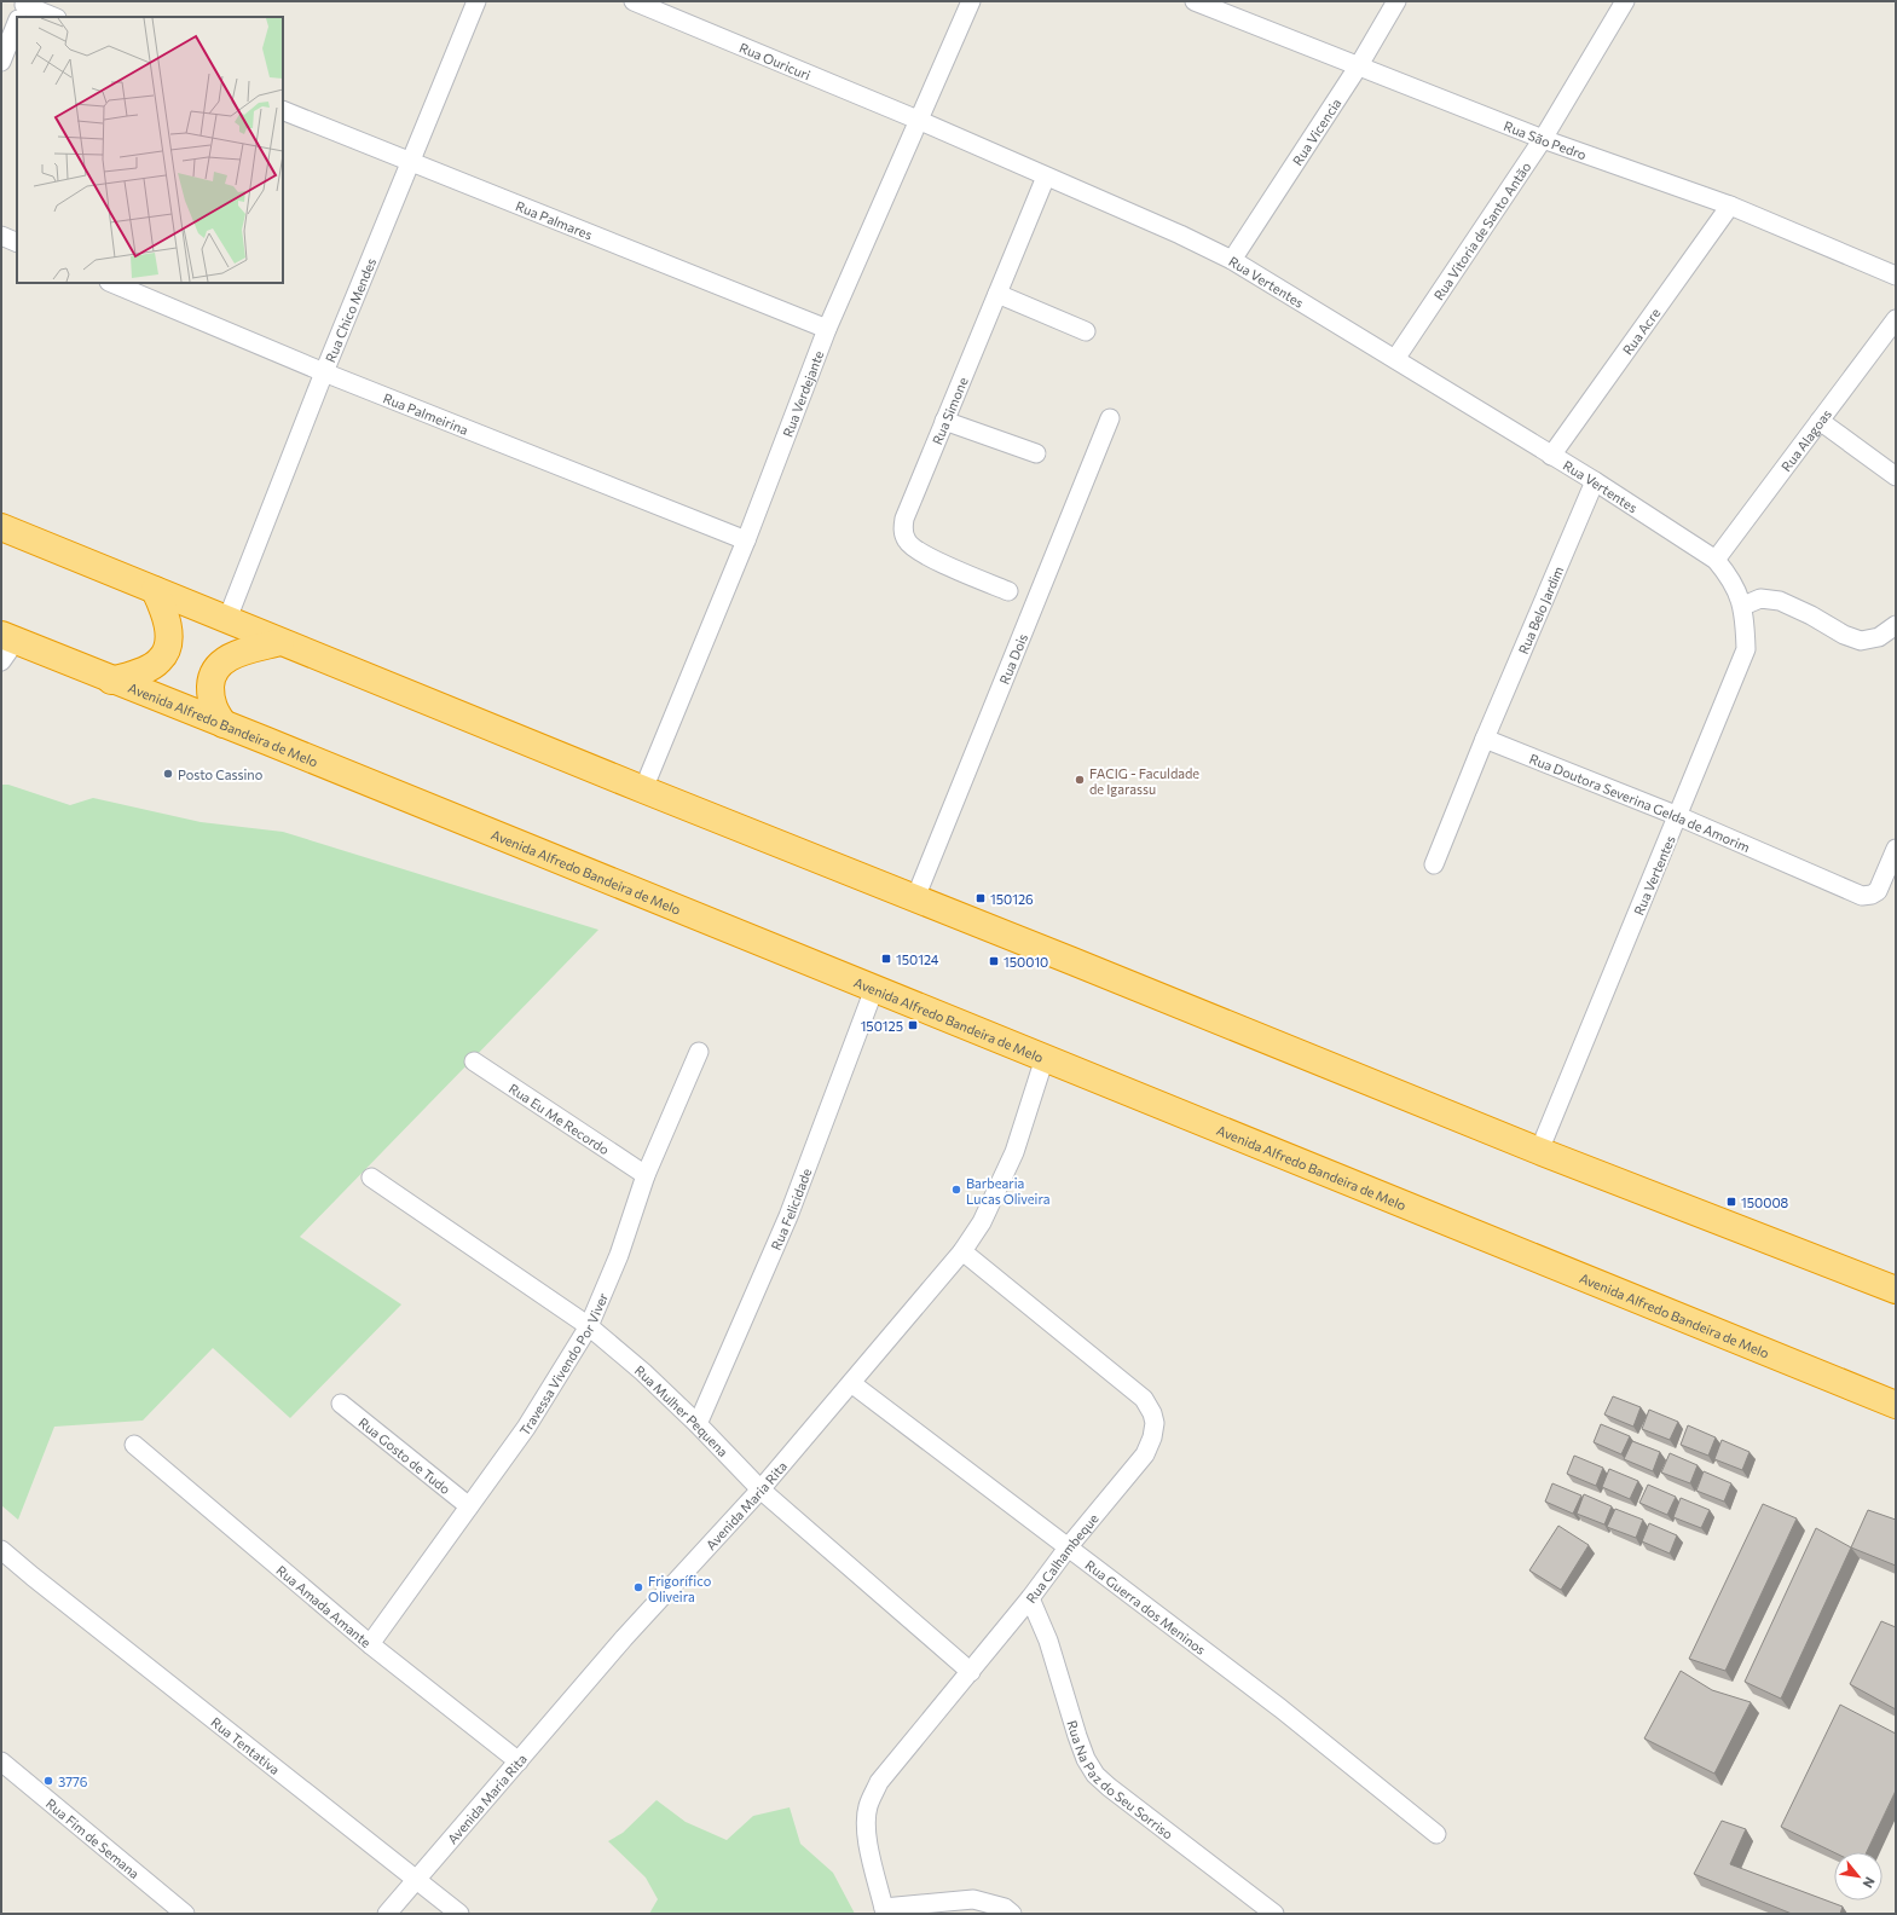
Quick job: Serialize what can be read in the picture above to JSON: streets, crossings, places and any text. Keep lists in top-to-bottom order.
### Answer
{
  "streets": {
    "highway": ["Avenida Alfredo Bandeira de Melo"],
    "street": [
      "Rua Ouricuri",
      "Rua Vicencia",
      "Rua São Pedro",
      "Rua Palmares",
      "Rua Vitoria de Santo Antão",
      "Rua Vertentes",
      "Rua Chico Mendes",
      "Rua Acre",
      "Rua Verdejante",
      "Rua Simone",
      "Rua Palmeirina",
      "Rua Alagoas",
      "Rua Belo Jardim",
      "Rua Dois",
      "Rua Doutora Severina Gelda de Amorim",
      "Rua Eu Me Recordo",
      "Rua Felicidade",
      "Travessa Vivendo Por Viver",
      "Rua Mulher Pequena",
      "Rua Gosto de Tudo",
      "Avenida Maria Rita",
      "Rua Calhambeque",
      "Rua Amada Amante",
      "Rua Guerra dos Meninos",
      "Rua Tentativa",
      "Rua Na Paz do Seu Sorriso",
      "Rua Fim de Semana"
    ]
  },
  "crossings": [
    ["Rua Ouricuri", "Rua Vertentes"],
    ["Rua Ouricuri", "Rua Verdejante"],
    ["Rua Vicencia", "Rua São Pedro"],
    ["Rua Vicencia", "Rua Vertentes"],
    ["Rua São Pedro", "Rua Vitoria de Santo Antão"],
    ["Rua São Pedro", "Rua Acre"],
    ["Rua Palmares", "Rua Chico Mendes"],
    ["Rua Palmares", "Rua Verdejante"],
    ["Rua Vitoria de Santo Antão", "Rua Vertentes"],
    ["Rua Vertentes", "Rua Acre"],
    ["Rua Vertentes", "Rua Verdejante"],
    ["Rua Vertentes", "Rua Simone"],
    ["Rua Vertentes", "Rua Alagoas"],
    ["Rua Vertentes", "Rua Belo Jardim"],
    ["Rua Vertentes", "Rua Doutora Severina Gelda de Amorim"],
    ["Rua Chico Mendes", "Rua Palmeirina"],
    ["Rua Verdejante", "Rua Palmeirina"],
    ["Rua Belo Jardim", "Rua Doutora Severina Gelda de Amorim"],
    ["Avenida Alfredo Bandeira de Melo", "Rua Felicidade"],
    ["Avenida Alfredo Bandeira de Melo", "Avenida Maria Rita"],
    ["Rua Eu Me Recordo", "Travessa Vivendo Por Viver"],
    ["Rua Felicidade", "Rua Mulher Pequena"],
    ["Travessa Vivendo Por Viver", "Rua Mulher Pequena"],
    ["Travessa Vivendo Por Viver", "Rua Gosto de Tudo"],
    ["Travessa Vivendo Por Viver", "Rua Amada Amante"],
    ["Rua Mulher Pequena", "Avenida Maria Rita"],
    ["Rua Mulher Pequena", "Rua Calhambeque"],
    ["Avenida Maria Rita", "Rua Calhambeque"],
    ["Avenida Maria Rita", "Rua Amada Amante"],
    ["Avenida Maria Rita", "Rua Guerra dos Meninos"],
    ["Avenida Maria Rita", "Rua Tentativa"],
    ["Rua Calhambeque", "Rua Guerra dos Meninos"],
    ["Rua Calhambeque", "Rua Na Paz do Seu Sorriso"]
  ],
  "places": {
    "other": [
      "Posto Cassino",
      "FACIG - Faculdade de Igarassu",
      "Barbearia Lucas Oliveira",
      "Frigorífico Oliveira",
      "3776"
    ],
    "transit": [
      "150126",
      "150124",
      "150010",
      "150125",
      "150008"
    ]
  },
  "north": "bottom right"
}
